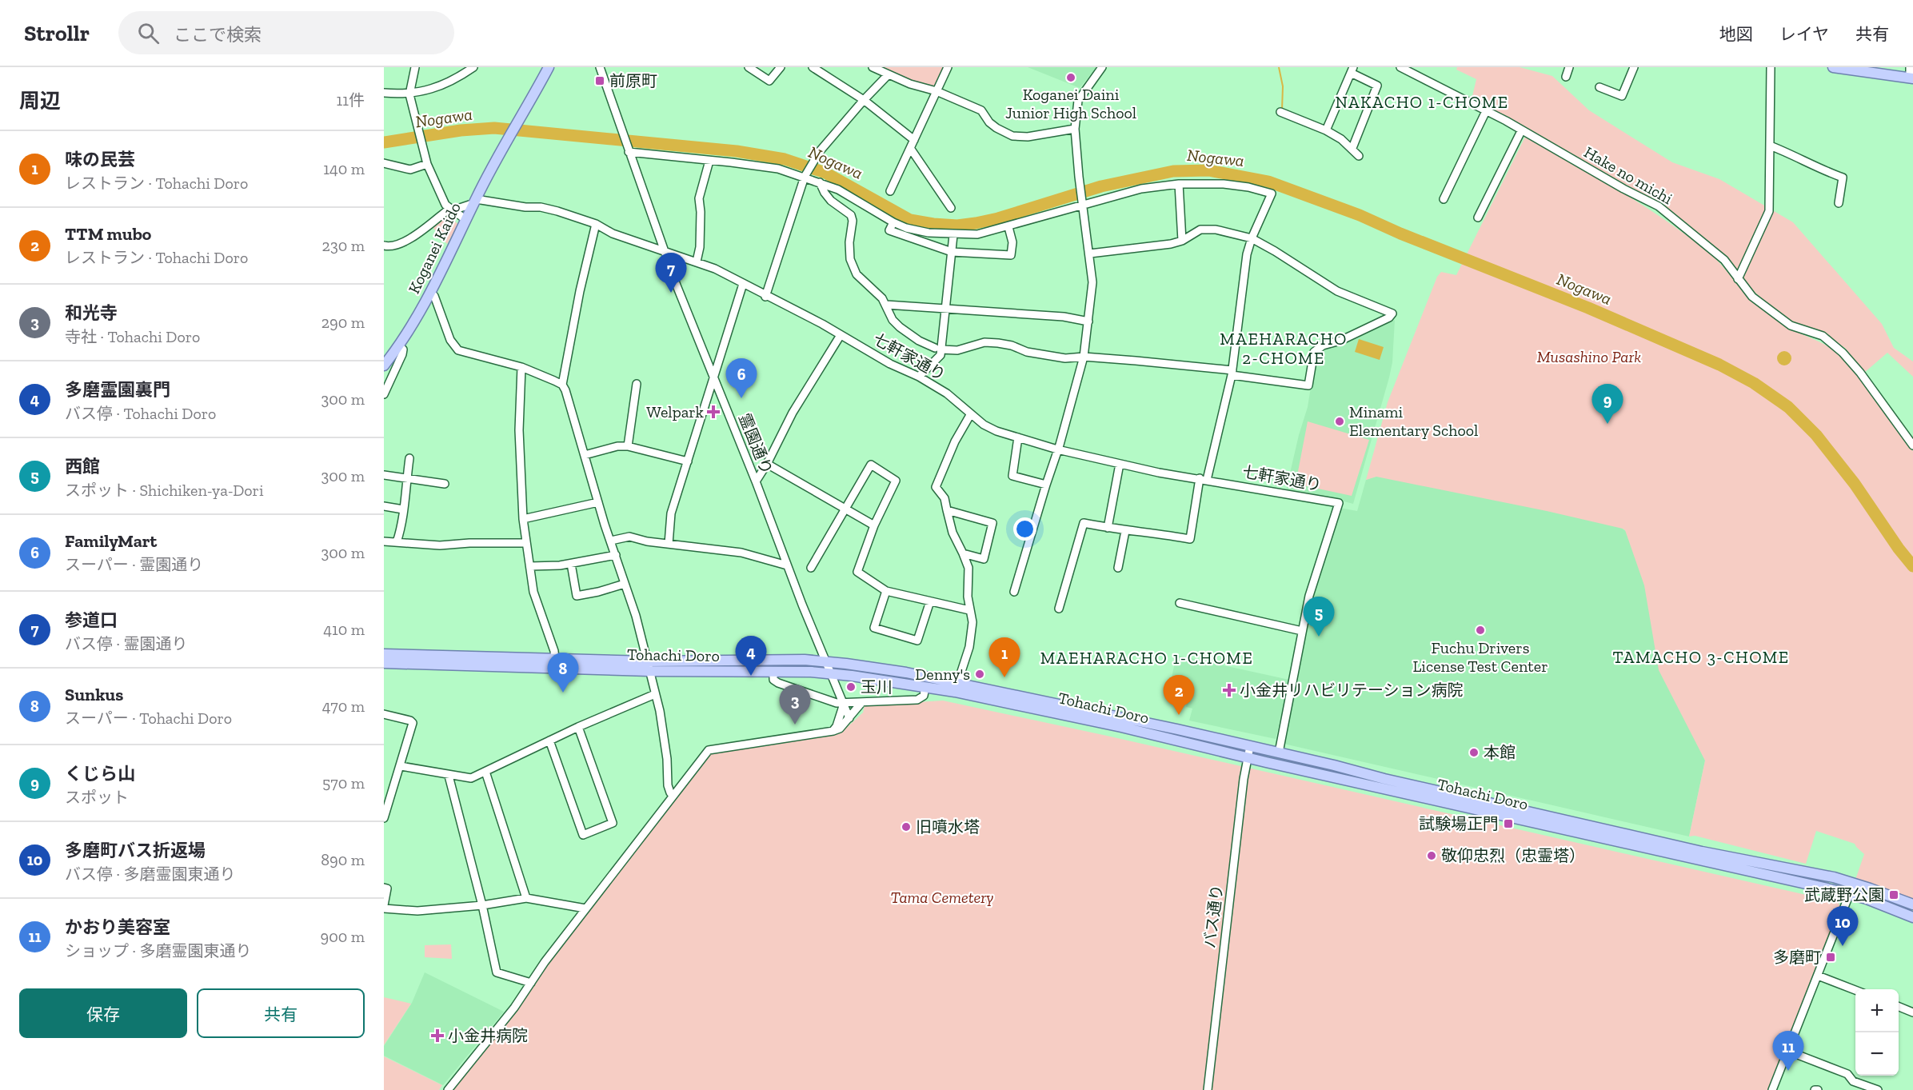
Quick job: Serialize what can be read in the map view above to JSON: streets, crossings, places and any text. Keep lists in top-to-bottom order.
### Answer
{
  "streets": {
    "main road": ["Koganei Kaido", "Tohachi Doro"],
    "street": [
      "Hake no michi",
      "七軒家通り",
      "霊園通り",
      "バス通り"
    ]
  },
  "crossings": [
    ["Koganei Kaido", "七軒家通り"],
    ["七軒家通り", "霊園通り"],
    ["霊園通り", "Tohachi Doro"],
    ["Tohachi Doro", "バス通り"]
  ],
  "districts": [
    "NAKACHO 1-CHOME",
    "MAEHARACHO 2-CHOME",
    "TAMACHO 3-CHOME",
    "MAEHARACHO 1-CHOME"
  ],
  "water": ["Nogawa"],
  "parks": ["Musashino Park", "Tama Cemetery"],
  "places": {
    "other": [
      "Koganei Daini Junior High School",
      "Minami Elementary School",
      "Fuchu Drivers License Test Center",
      "Denny's",
      "玉川",
      "本館",
      "旧噴水塔",
      "敬仰忠烈（忠霊塔）"
    ],
    "transit": [
      "前原町",
      "試験場正門",
      "武蔵野公園",
      "多磨町"
    ],
    "health": ["Welpark", "小金井リハビリテーション病院", "小金井病院"]
  },
  "page": {
    "header": "Strollr",
    "search": "ここで検索",
    "nav": ["地図", "レイヤ", "共有"],
    "heading": ["周辺", "11件"],
    "list": [
      {
        "mark": "1",
        "name": "味の民芸",
        "note": "レストラン · Tohachi Doro",
        "value": "140 m"
      },
      {
        "mark": "2",
        "name": "TTM mubo",
        "note": "レストラン · Tohachi Doro",
        "value": "230 m"
      },
      {
        "mark": "3",
        "name": "和光寺",
        "note": "寺社 · Tohachi Doro",
        "value": "290 m"
      },
      {
        "mark": "4",
        "name": "多磨霊園裏門",
        "note": "バス停 · Tohachi Doro",
        "value": "300 m"
      },
      {
        "mark": "5",
        "name": "西館",
        "note": "スポット · Shichiken-ya-Dori",
        "value": "300 m"
      },
      {
        "mark": "6",
        "name": "FamilyMart",
        "note": "スーパー · 霊園通り",
        "value": "300 m"
      },
      {
        "mark": "7",
        "name": "参道口",
        "note": "バス停 · 霊園通り",
        "value": "410 m"
      },
      {
        "mark": "8",
        "name": "Sunkus",
        "note": "スーパー · Tohachi Doro",
        "value": "470 m"
      },
      {
        "mark": "9",
        "name": "くじら山",
        "note": "スポット",
        "value": "570 m"
      },
      {
        "mark": "10",
        "name": "多磨町バス折返場",
        "note": "バス停 · 多磨霊園東通り",
        "value": "890 m"
      },
      {
        "mark": "11",
        "name": "かおり美容室",
        "note": "ショップ · 多磨霊園東通り",
        "value": "900 m"
      }
    ],
    "pins": [
      "7",
      "6",
      "9",
      "5",
      "4",
      "1",
      "8",
      "2",
      "3",
      "10",
      "11"
    ],
    "buttons": ["保存", "共有"],
    "map_buttons": ["+", "−"]
  }
}
